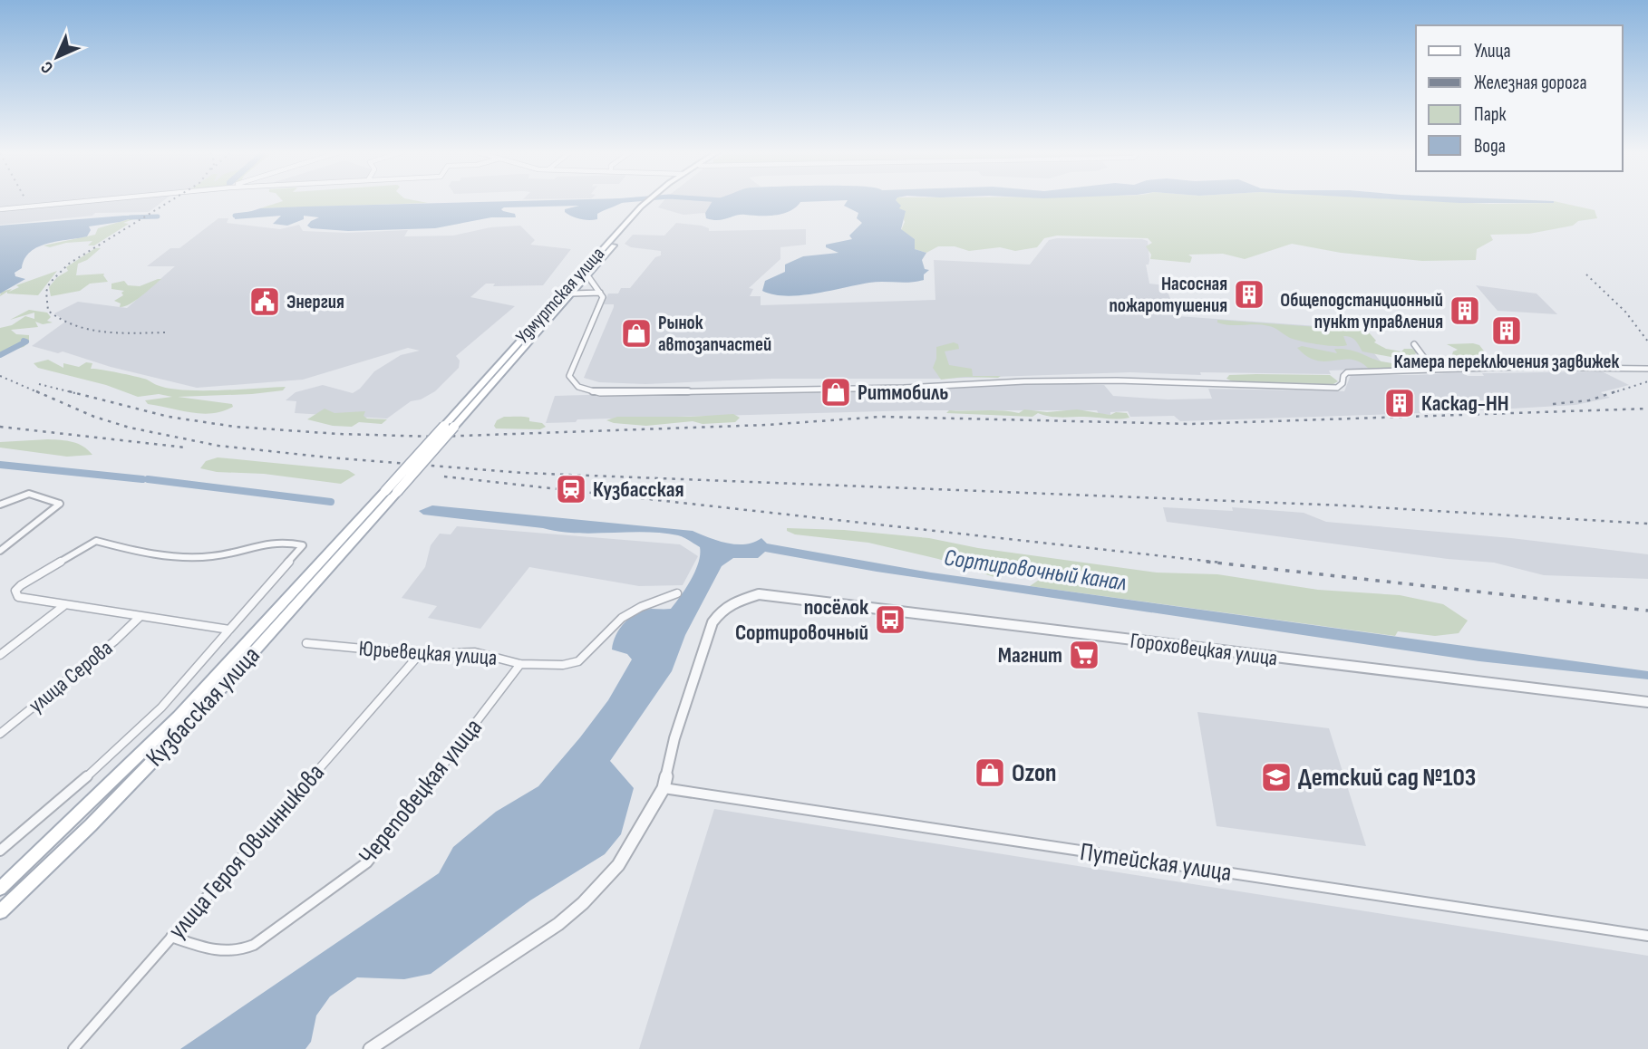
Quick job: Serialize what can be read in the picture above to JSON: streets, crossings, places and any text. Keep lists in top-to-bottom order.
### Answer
{
  "streets": {
    "main road": ["Удмуртская улица", "Кузбасская улица"],
    "street": [
      "Гороховецкая улица",
      "Юрьевецкая улица",
      "улица Серова",
      "Череповецкая улица",
      "улица Героя Овчинникова",
      "Путейская улица"
    ]
  },
  "crossings": [
    ["Гороховецкая улица", "Путейская улица"],
    ["Юрьевецкая улица", "Череповецкая улица"],
    ["Юрьевецкая улица", "улица Героя Овчинникова"],
    ["Череповецкая улица", "улица Героя Овчинникова"]
  ],
  "water": ["Сортировочный канал"],
  "places": {
    "building": [
      "Насосная пожаротушения",
      "Общеподстанционный пункт управления",
      "Камера переключения задвижек",
      "Каскад-НН"
    ],
    "public building": ["Энергия"],
    "shop": ["Рынок автозапчастей", "Ритмобиль", "Ozon"],
    "station": ["Кузбасская"],
    "bus stop": ["посёлок Сортировочный"],
    "supermarket": ["Магнит"],
    "school or university": ["Детский сад №103"]
  },
  "legend": [
    "Улица",
    "Железная дорога",
    "Парк",
    "Вода"
  ],
  "north": "bottom left"
}
